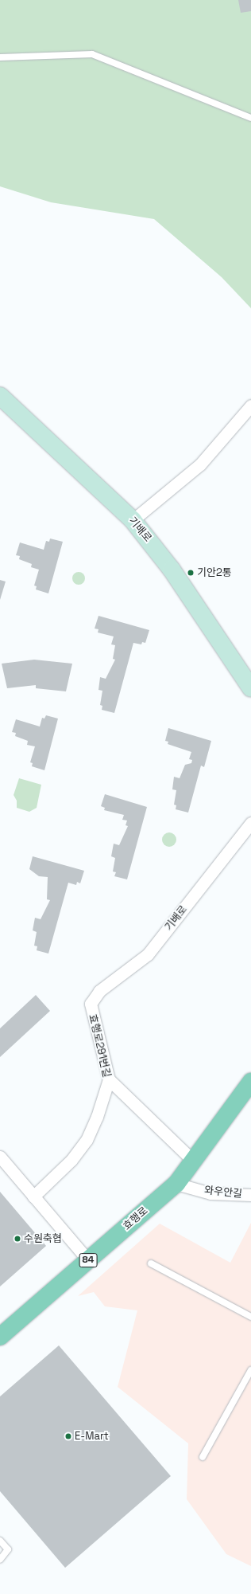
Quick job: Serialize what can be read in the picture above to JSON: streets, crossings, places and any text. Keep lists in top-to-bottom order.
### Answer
{
  "streets": {
    "main road": ["효행로", "84"],
    "street": ["기배로", "효행로291번길", "와우안길"]
  },
  "crossings": [
    ["기배로", "효행로291번길"],
    ["와우안길", "효행로"]
  ],
  "places": ["기안2통", "수원축협", "E-Mart"]
}
